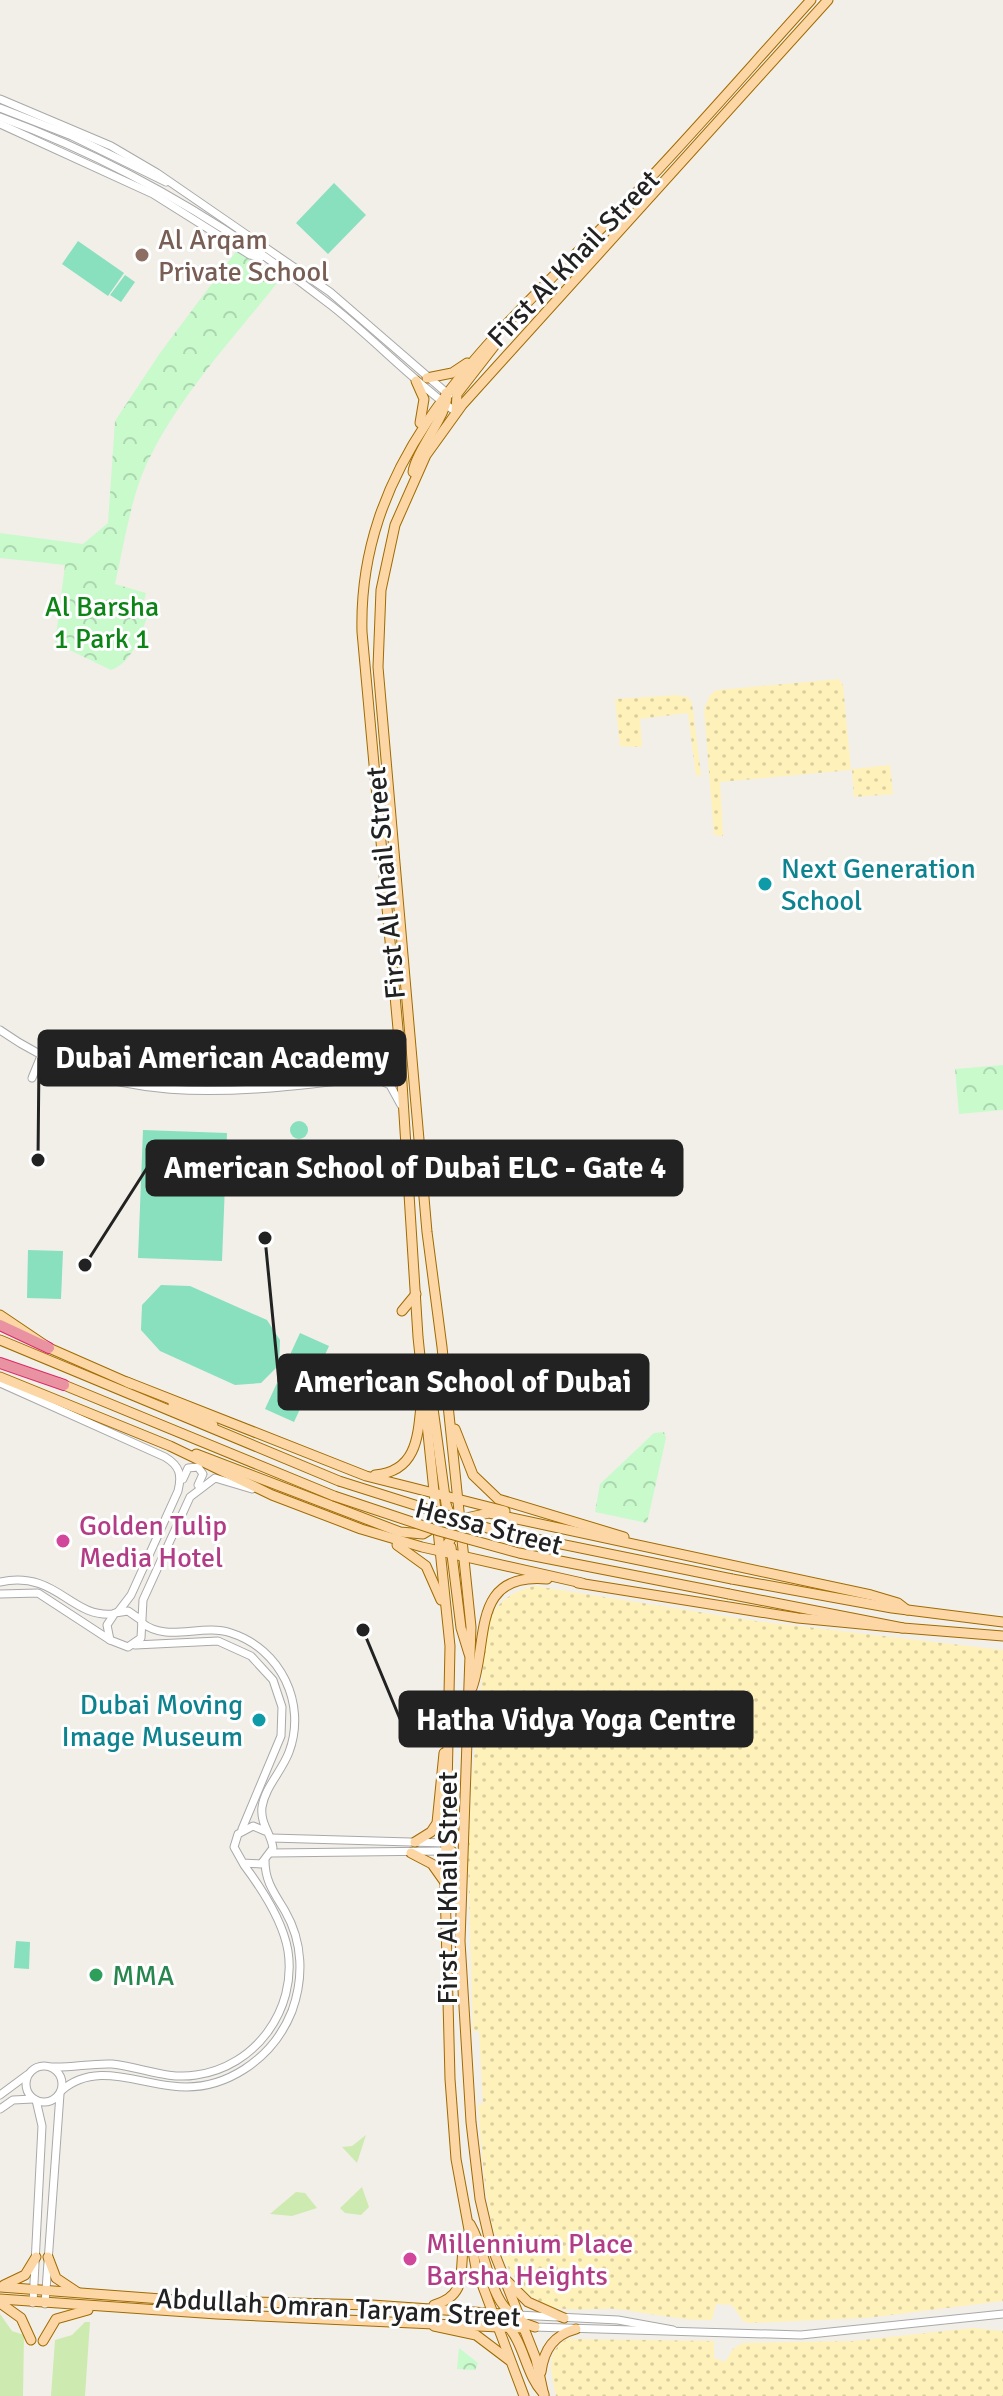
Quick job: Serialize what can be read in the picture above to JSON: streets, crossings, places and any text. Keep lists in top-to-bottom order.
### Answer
{
  "streets": {
    "main road": ["First Al Khail Street", "Hessa Street", "Abdullah Omran Taryam Street"]
  },
  "crossings": [
    ["First Al Khail Street", "Abdullah Omran Taryam Street"]
  ],
  "parks": ["Al Barsha 1 Park 1"],
  "places": [
    "Al Arqam Private School",
    "Next Generation School",
    "Dubai American Academy",
    "American School of Dubai",
    "American School of Dubai ELC - Gate 4",
    "Golden Tulip Media Hotel",
    "Hatha Vidya Yoga Centre",
    "Dubai Moving Image Museum",
    "MMA",
    "Millennium Place Barsha Heights"
  ]
}
